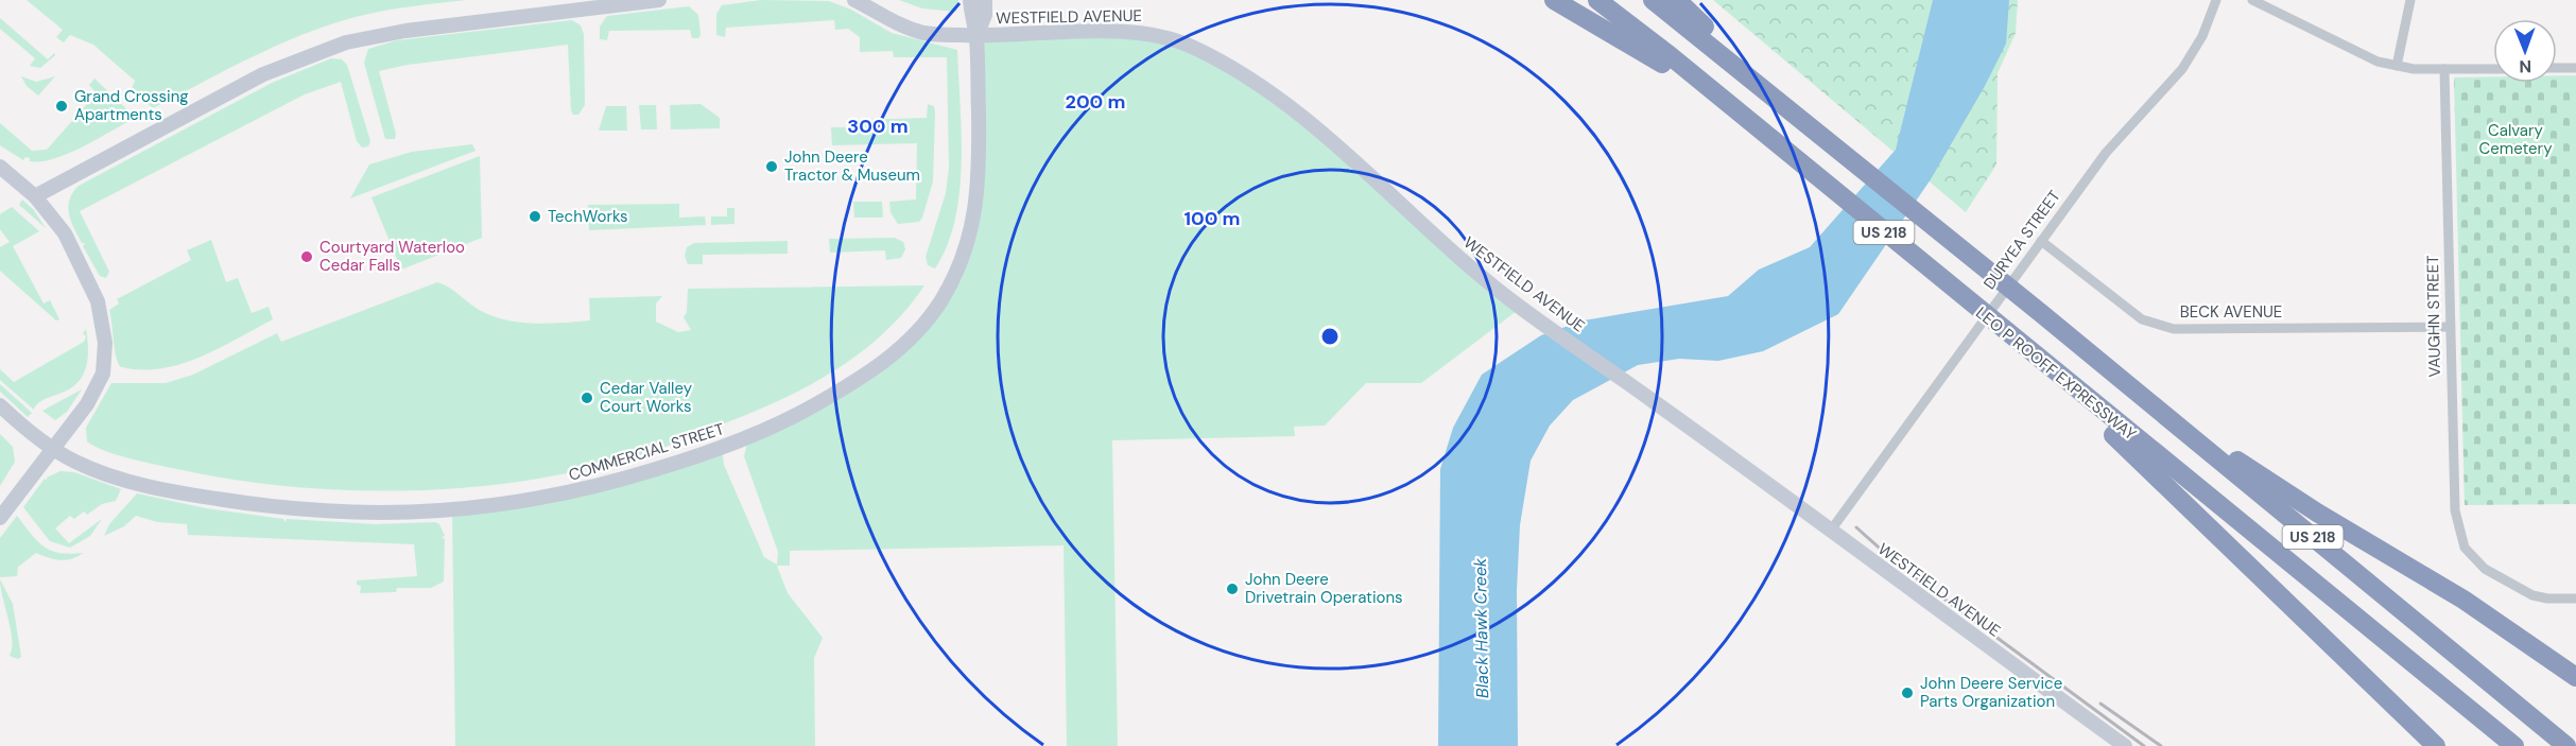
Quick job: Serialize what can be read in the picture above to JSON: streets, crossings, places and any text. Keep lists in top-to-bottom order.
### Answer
{
  "streets": {
    "highway": ["US 218", "LEO P ROOFF EXPRESSWAY"],
    "street": [
      "WESTFIELD AVENUE",
      "DURYEA STREET",
      "BECK AVENUE",
      "VAUGHN STREET",
      "COMMERCIAL STREET"
    ]
  },
  "crossings": [
    ["WESTFIELD AVENUE", "DURYEA STREET"],
    ["WESTFIELD AVENUE", "COMMERCIAL STREET"],
    ["DURYEA STREET", "BECK AVENUE"],
    ["BECK AVENUE", "VAUGHN STREET"]
  ],
  "water": ["Black Hawk Creek"],
  "parks": ["Calvary Cemetery"],
  "places": [
    "Grand Crossing Apartments",
    "John Deere Tractor & Museum",
    "TechWorks",
    "Courtyard Waterloo Cedar Falls",
    "Cedar Valley Court Works",
    "John Deere Drivetrain Operations",
    "John Deere Service Parts Organization"
  ],
  "north": "bottom",
  "rings": ["200 m", "300 m", "100 m"]
}
